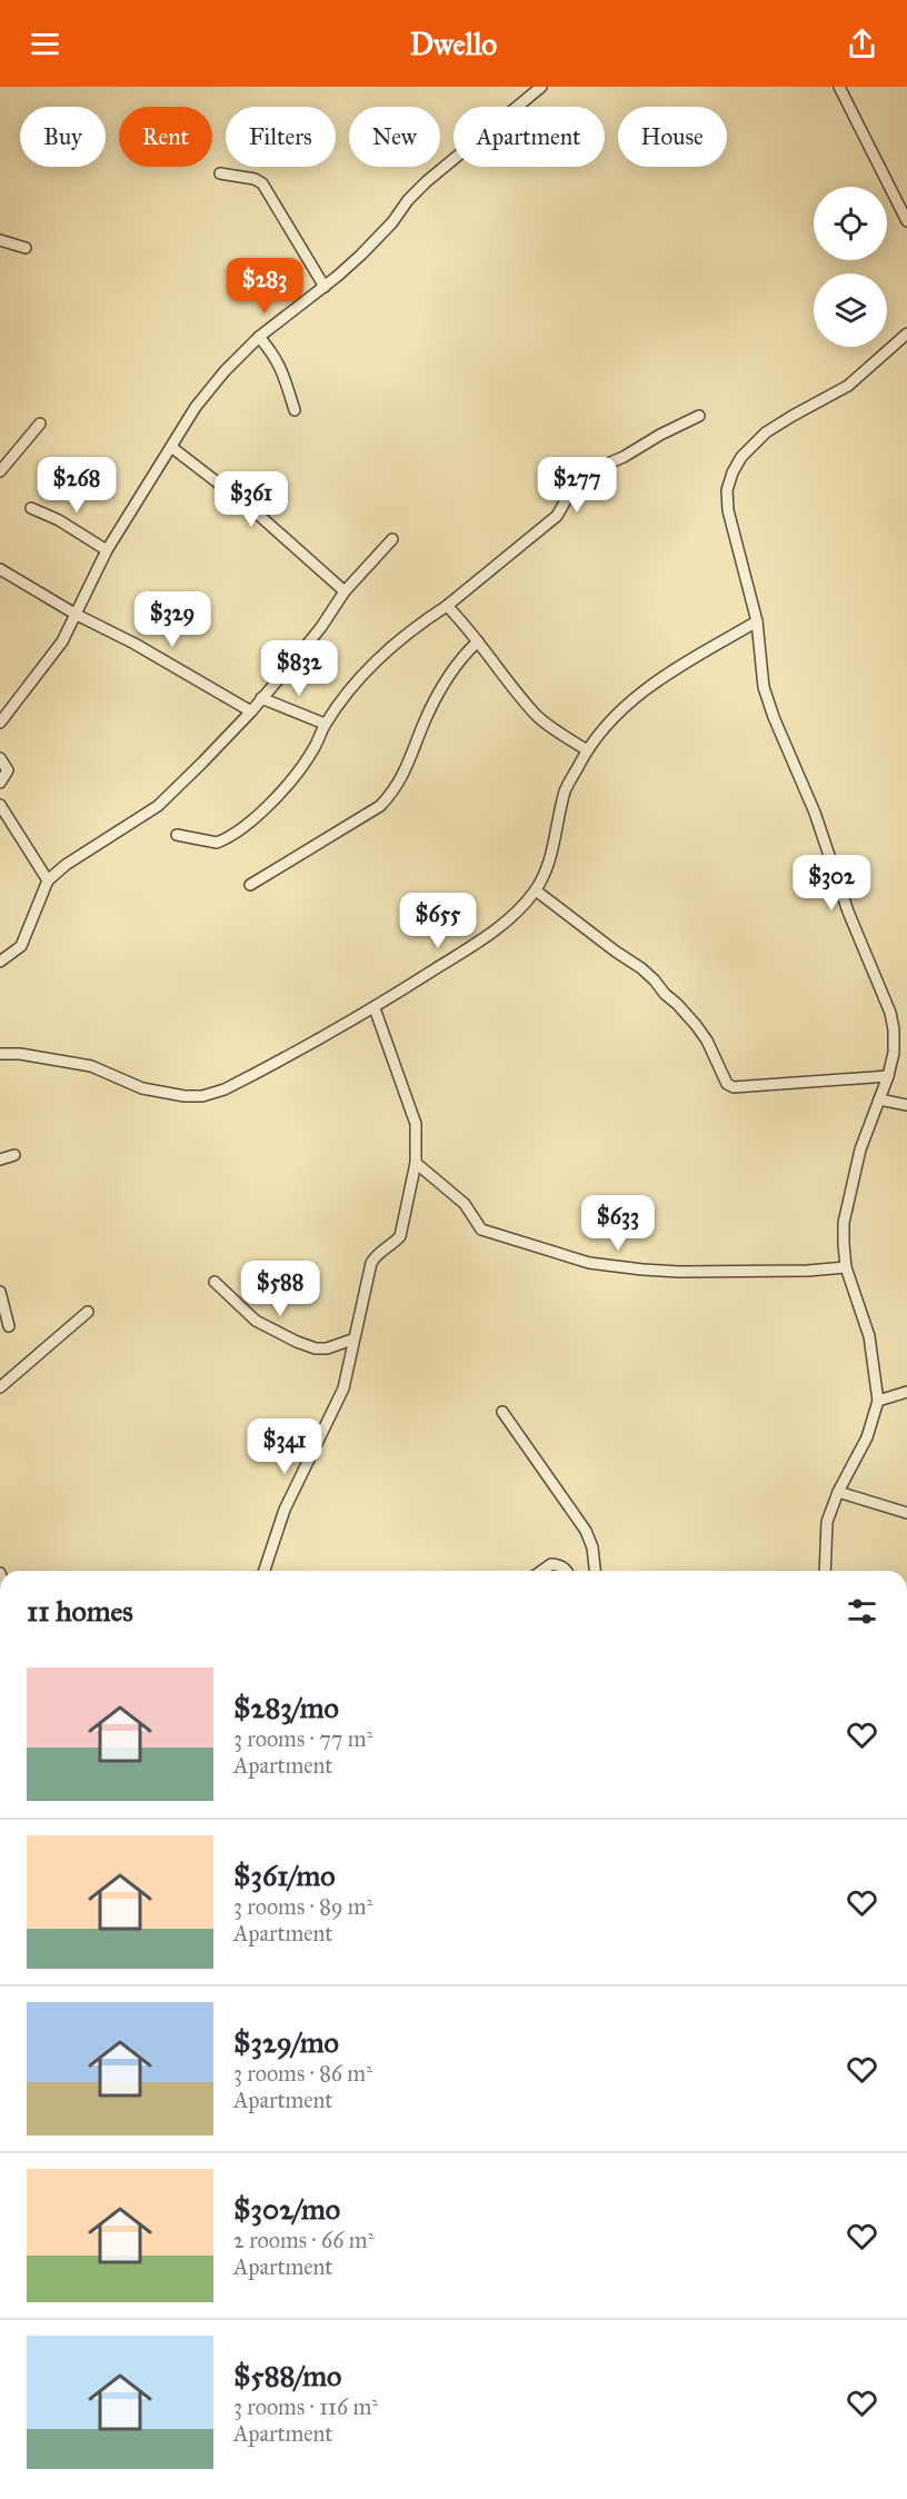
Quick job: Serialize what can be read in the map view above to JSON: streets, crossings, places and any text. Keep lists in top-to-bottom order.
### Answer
{
  "page": {
    "header": "Dwello",
    "chip": [
      "Buy",
      "Rent",
      "Filters",
      "New",
      "Apartment",
      "House"
    ],
    "price": [
      "$283",
      "$268",
      "$277",
      "$361",
      "$329",
      "$832",
      "$302",
      "$655",
      "$633",
      "$588",
      "$341"
    ],
    "heading": "11 homes",
    "list": [
      {
        "name": "$283/mo",
        "note": "3 rooms · 77 m² · Apartment"
      },
      {
        "name": "$361/mo",
        "note": "3 rooms · 89 m² · Apartment"
      },
      {
        "name": "$329/mo",
        "note": "3 rooms · 86 m² · Apartment"
      },
      {
        "name": "$302/mo",
        "note": "2 rooms · 66 m² · Apartment"
      },
      {
        "name": "$588/mo",
        "note": "3 rooms · 116 m² · Apartment"
      }
    ]
  }
}
